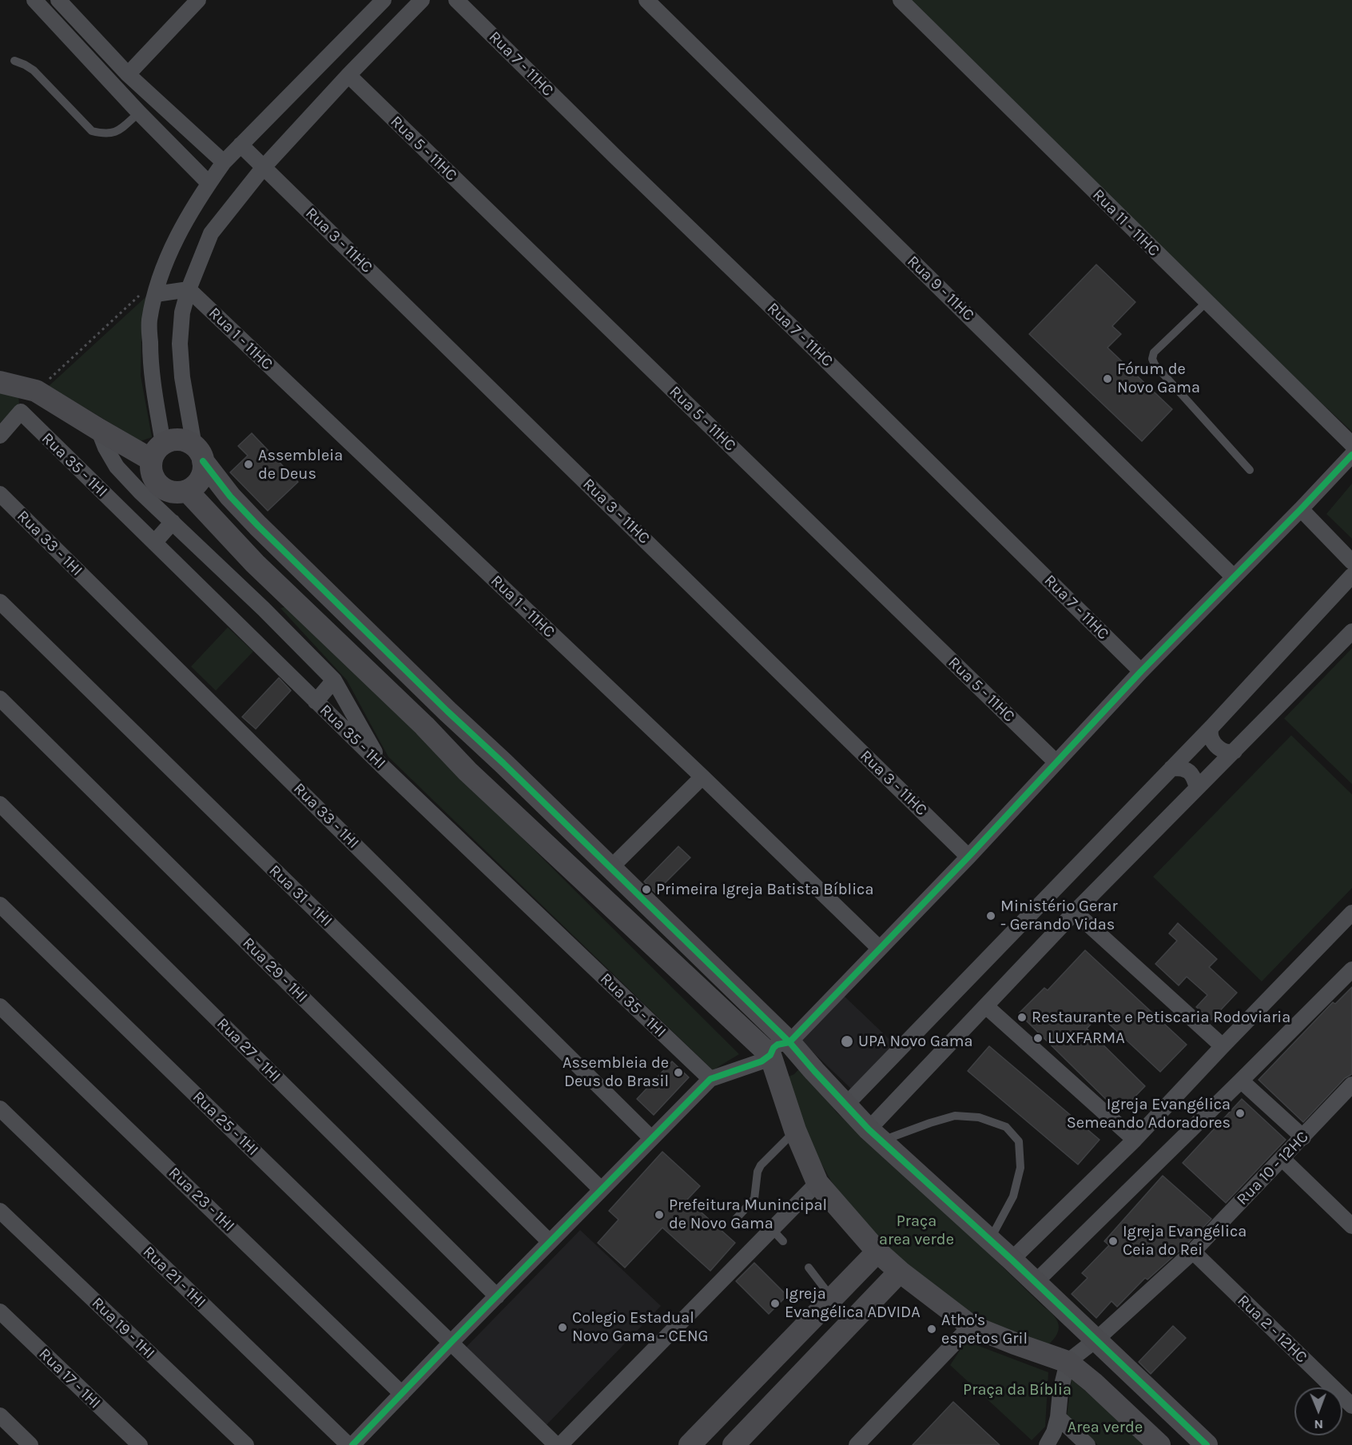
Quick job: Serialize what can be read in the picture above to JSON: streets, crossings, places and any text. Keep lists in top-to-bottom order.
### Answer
{
  "streets": {
    "street": [
      "Rua 7 - 11HC",
      "Rua 5 - 11HC",
      "Rua 11 - 11HC",
      "Rua 3 - 11HC",
      "Rua 9 - 11HC",
      "Rua 1 - 11HC",
      "Rua 35 - 1HI",
      "Rua 33 - 1HI",
      "Rua 31 - 1HI",
      "Rua 29 - 1HI",
      "Rua 27 - 1HI",
      "Rua 25 - 1HI",
      "Rua 10 - 12HC",
      "Rua 23 - 1HI",
      "Rua 21 - 1HI",
      "Rua 19 - 1HI",
      "Rua 2 - 12HC",
      "Rua 17 - 1HI"
    ]
  },
  "crossings": [
    ["Rua 10 - 12HC", "Rua 2 - 12HC"]
  ],
  "parks": ["Praça area verde", "Praça da Bíblia", "Area verde"],
  "places": [
    "Fórum de Novo Gama",
    "Assembleia de Deus",
    "Primeira Igreja Batista Bíblica",
    "Ministério Gerar - Gerando Vidas",
    "Restaurante e Petiscaria Rodoviaria",
    "LUXFARMA",
    "UPA Novo Gama",
    "Assembleia de Deus do Brasil",
    "Igreja Evangélica Semeando Adoradores",
    "Prefeitura Munincipal de Novo Gama",
    "Igreja Evangélica Ceia do Rei",
    "Igreja Evangélica ADVIDA",
    "Colegio Estadual Novo Gama - CENG",
    "Atho's espetos Gril"
  ],
  "north": "bottom"
}
